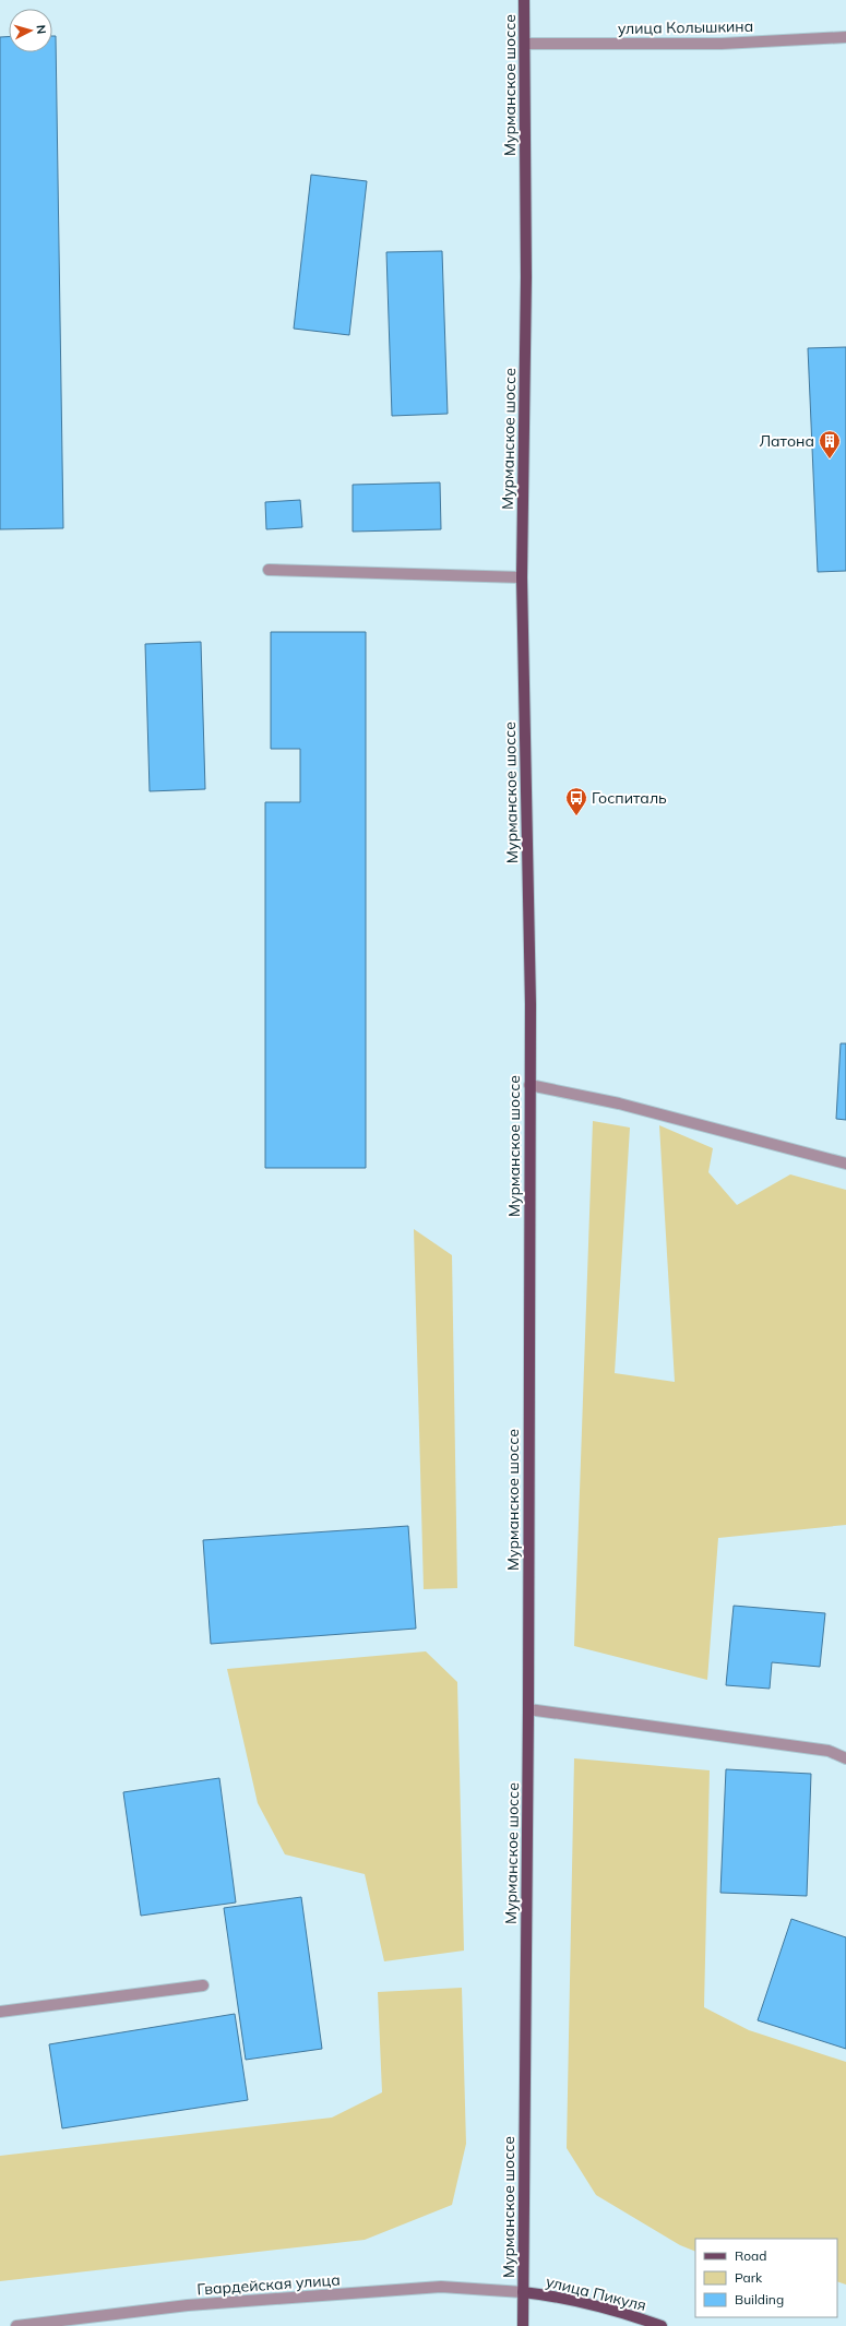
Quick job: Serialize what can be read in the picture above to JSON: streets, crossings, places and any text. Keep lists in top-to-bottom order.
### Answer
{
  "streets": {
    "main road": ["Мурманское шоссе", "улица Пикуля"],
    "street": ["улица Колышкина", "Гвардейская улица"]
  },
  "crossings": [
    ["улица Колышкина", "Мурманское шоссе"],
    ["Мурманское шоссе", "Гвардейская улица"],
    ["Мурманское шоссе", "улица Пикуля"],
    ["Гвардейская улица", "улица Пикуля"]
  ],
  "places": {
    "building": ["Латона"],
    "bus stop": ["Госпиталь"]
  },
  "legend": ["Road", "Park", "Building"],
  "north": "right"
}
